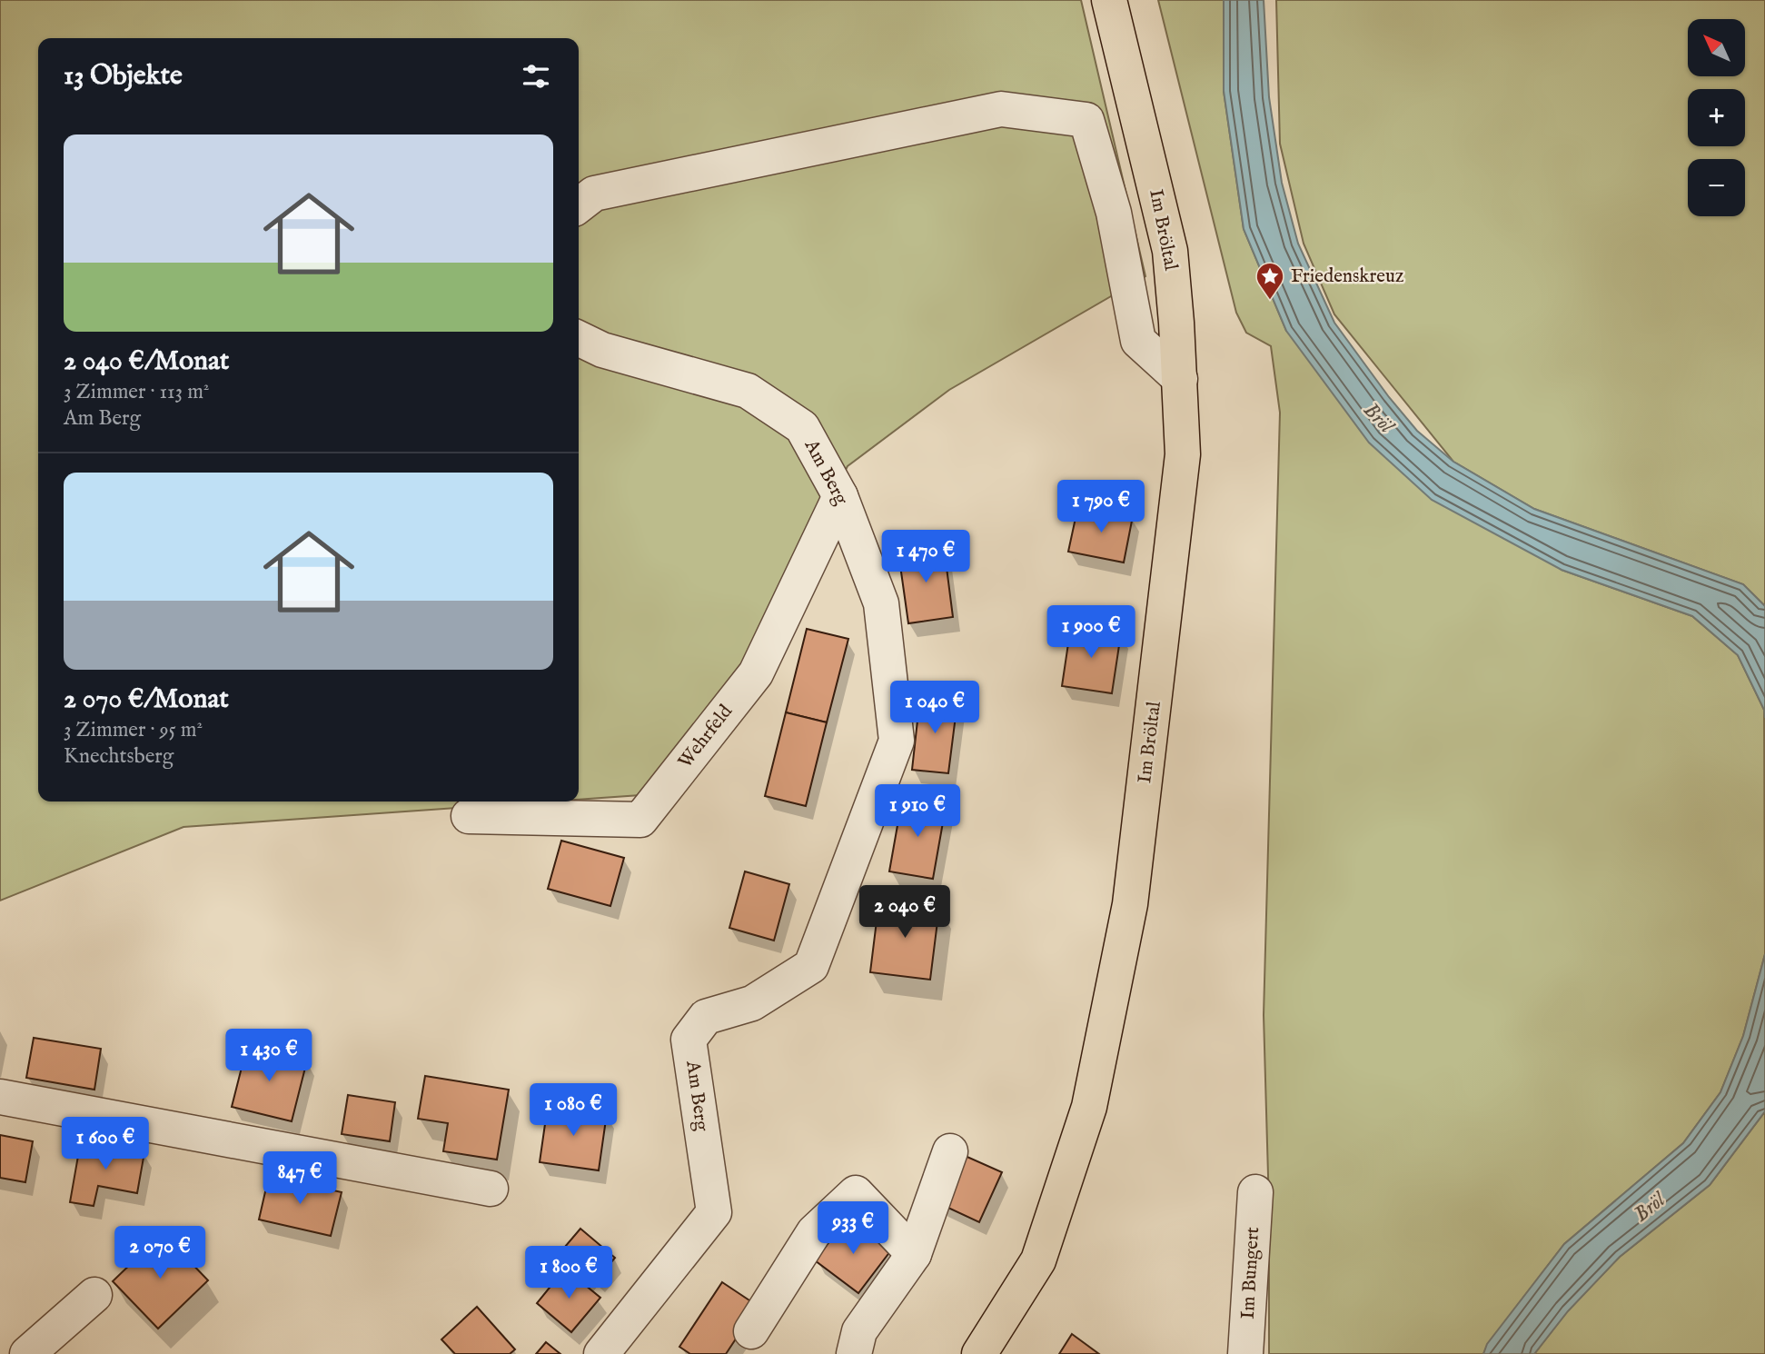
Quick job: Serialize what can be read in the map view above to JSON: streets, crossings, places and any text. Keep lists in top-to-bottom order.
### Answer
{
  "streets": {
    "main road": ["Im Bröltal"],
    "street": ["Am Berg", "Wehrfeld", "Im Bungert"]
  },
  "crossings": [
    ["Am Berg", "Wehrfeld"]
  ],
  "water": ["Bröl"],
  "places": {
    "place": ["Friedenskreuz"]
  },
  "north": "top left",
  "page": {
    "map_buttons": ["+", "−"],
    "heading": "13 Objekte",
    "list": [
      {
        "name": "2 040 €/Monat",
        "note": "3 Zimmer · 113 m² · Am Berg"
      },
      {
        "name": "2 070 €/Monat",
        "note": "3 Zimmer · 95 m² · Knechtsberg"
      }
    ],
    "price": [
      "1 790 €",
      "1 470 €",
      "1 900 €",
      "1 040 €",
      "1 910 €",
      "2 040 €",
      "1 430 €",
      "1 080 €",
      "1 600 €",
      "847 €",
      "933 €",
      "2 070 €",
      "1 800 €"
    ]
  }
}
